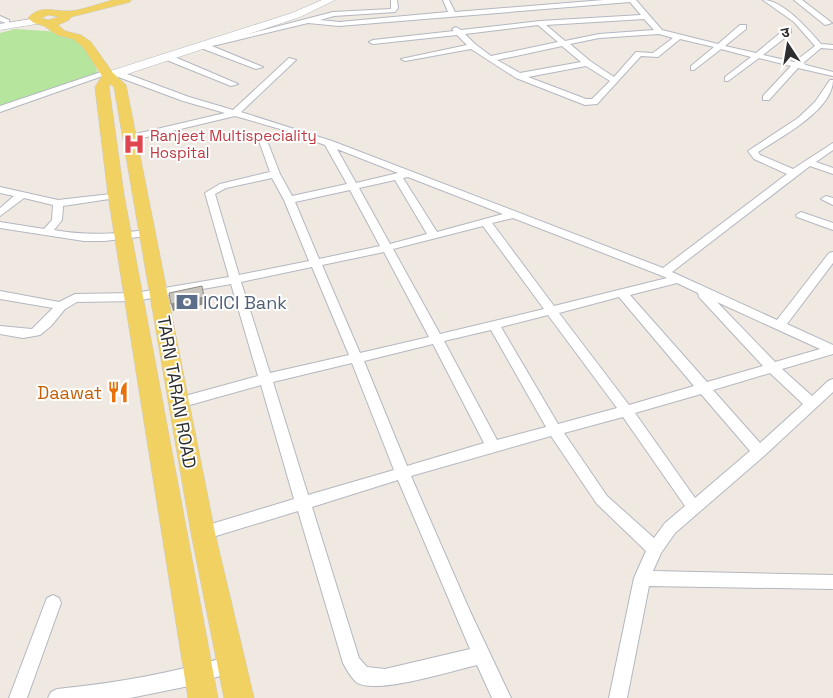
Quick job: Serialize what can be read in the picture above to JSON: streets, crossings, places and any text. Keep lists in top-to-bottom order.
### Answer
{
  "streets": {
    "main road": ["TARN TARAN ROAD"]
  },
  "places": {
    "hospital": ["Ranjeet Multispeciality Hospital"],
    "bank": ["ICICI Bank"],
    "restaurant": ["Daawat"]
  },
  "north": "top"
}
